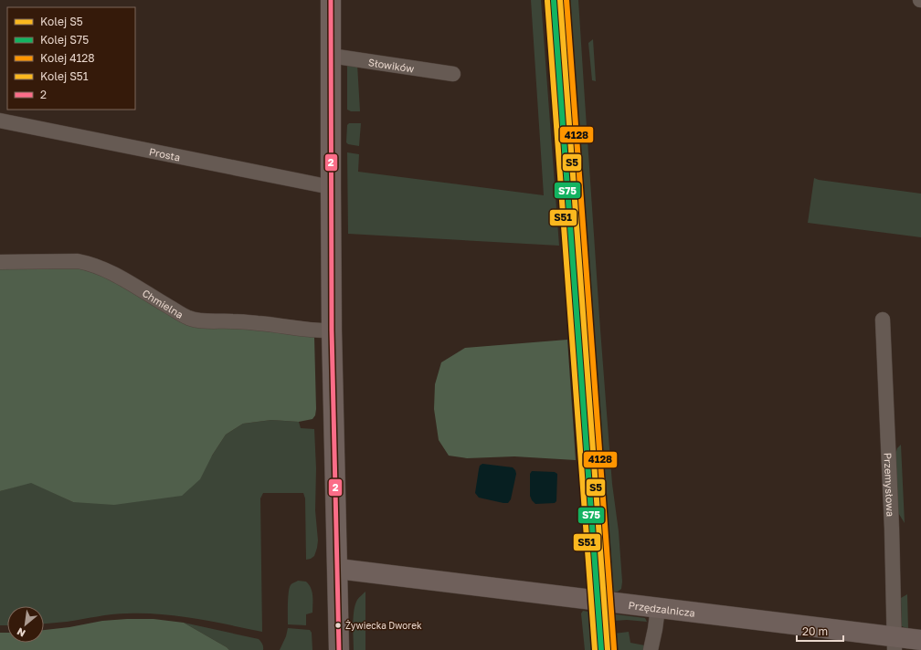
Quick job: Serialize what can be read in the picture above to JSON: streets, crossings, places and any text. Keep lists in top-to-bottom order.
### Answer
{
  "streets": {
    "main road": ["Przędzalnicza"],
    "street": [
      "Słowików",
      "Prosta",
      "Chmielna",
      "Przemysłowa"
    ]
  },
  "crossings": [
    ["Przemysłowa", "Przędzalnicza"]
  ],
  "places": ["Żywiecka Dworek"],
  "lines": [
    "rail line S5",
    "rail line 4128",
    "transit line 2",
    "rail line S75",
    "rail line S51"
  ],
  "legend": [
    "Kolej S5",
    "Kolej S75",
    "Kolej 4128",
    "Kolej S51",
    "2"
  ],
  "scale_bar": "20 m",
  "north": "bottom left"
}
